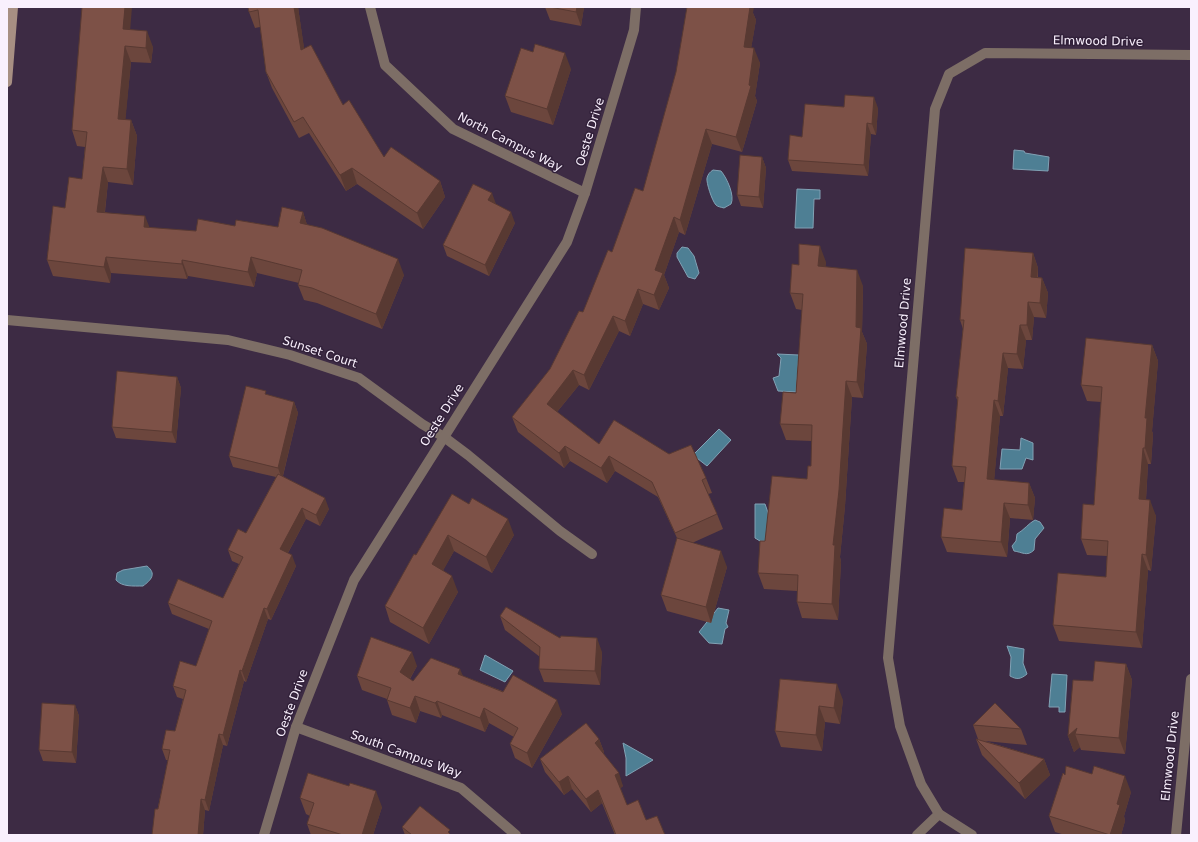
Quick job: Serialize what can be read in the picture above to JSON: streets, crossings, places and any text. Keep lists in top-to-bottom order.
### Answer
{
  "streets": {
    "street": [
      "Elmwood Drive",
      "Oeste Drive",
      "North Campus Way",
      "Sunset Court",
      "South Campus Way"
    ]
  },
  "crossings": [
    ["Oeste Drive", "North Campus Way"],
    ["Oeste Drive", "Sunset Court"],
    ["Oeste Drive", "South Campus Way"]
  ]
}
